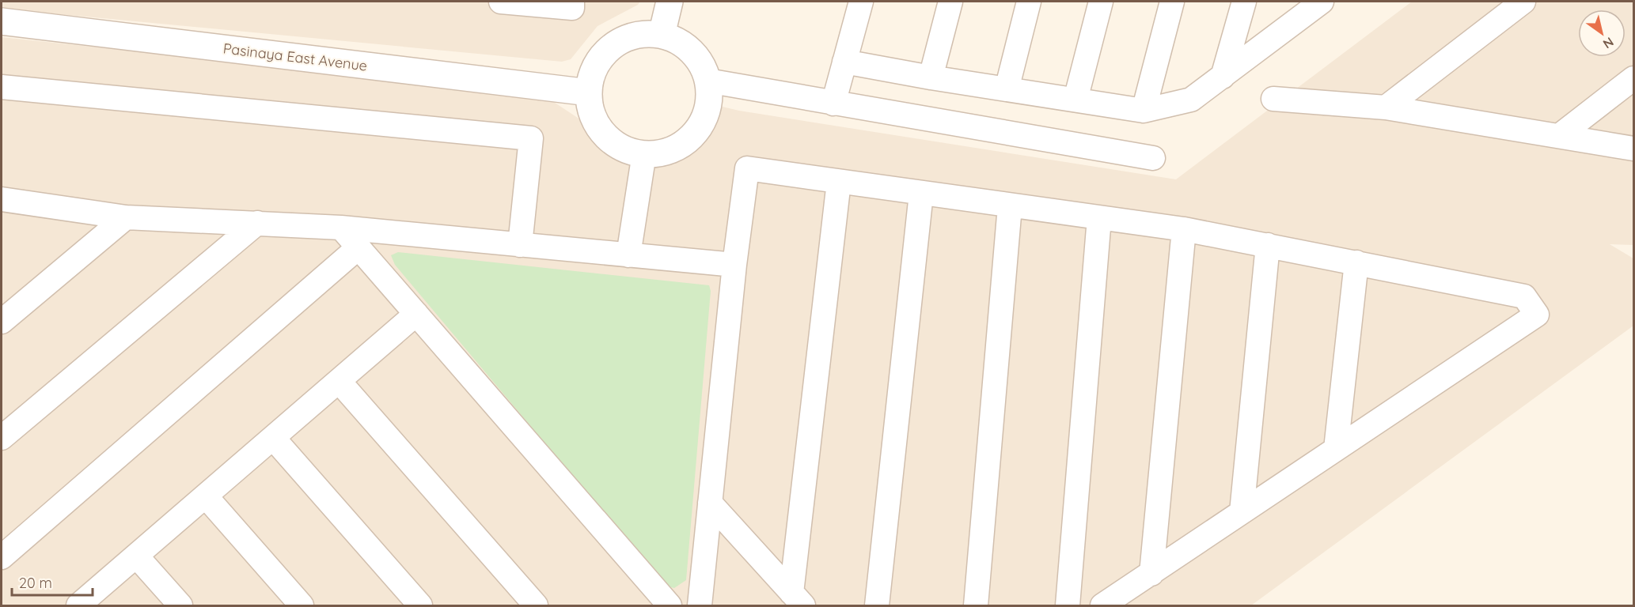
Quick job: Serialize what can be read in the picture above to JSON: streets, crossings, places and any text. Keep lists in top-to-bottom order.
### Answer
{
  "streets": {
    "street": ["Pasinaya East Avenue"]
  },
  "scale_bar": "20 m",
  "north": "bottom right"
}
